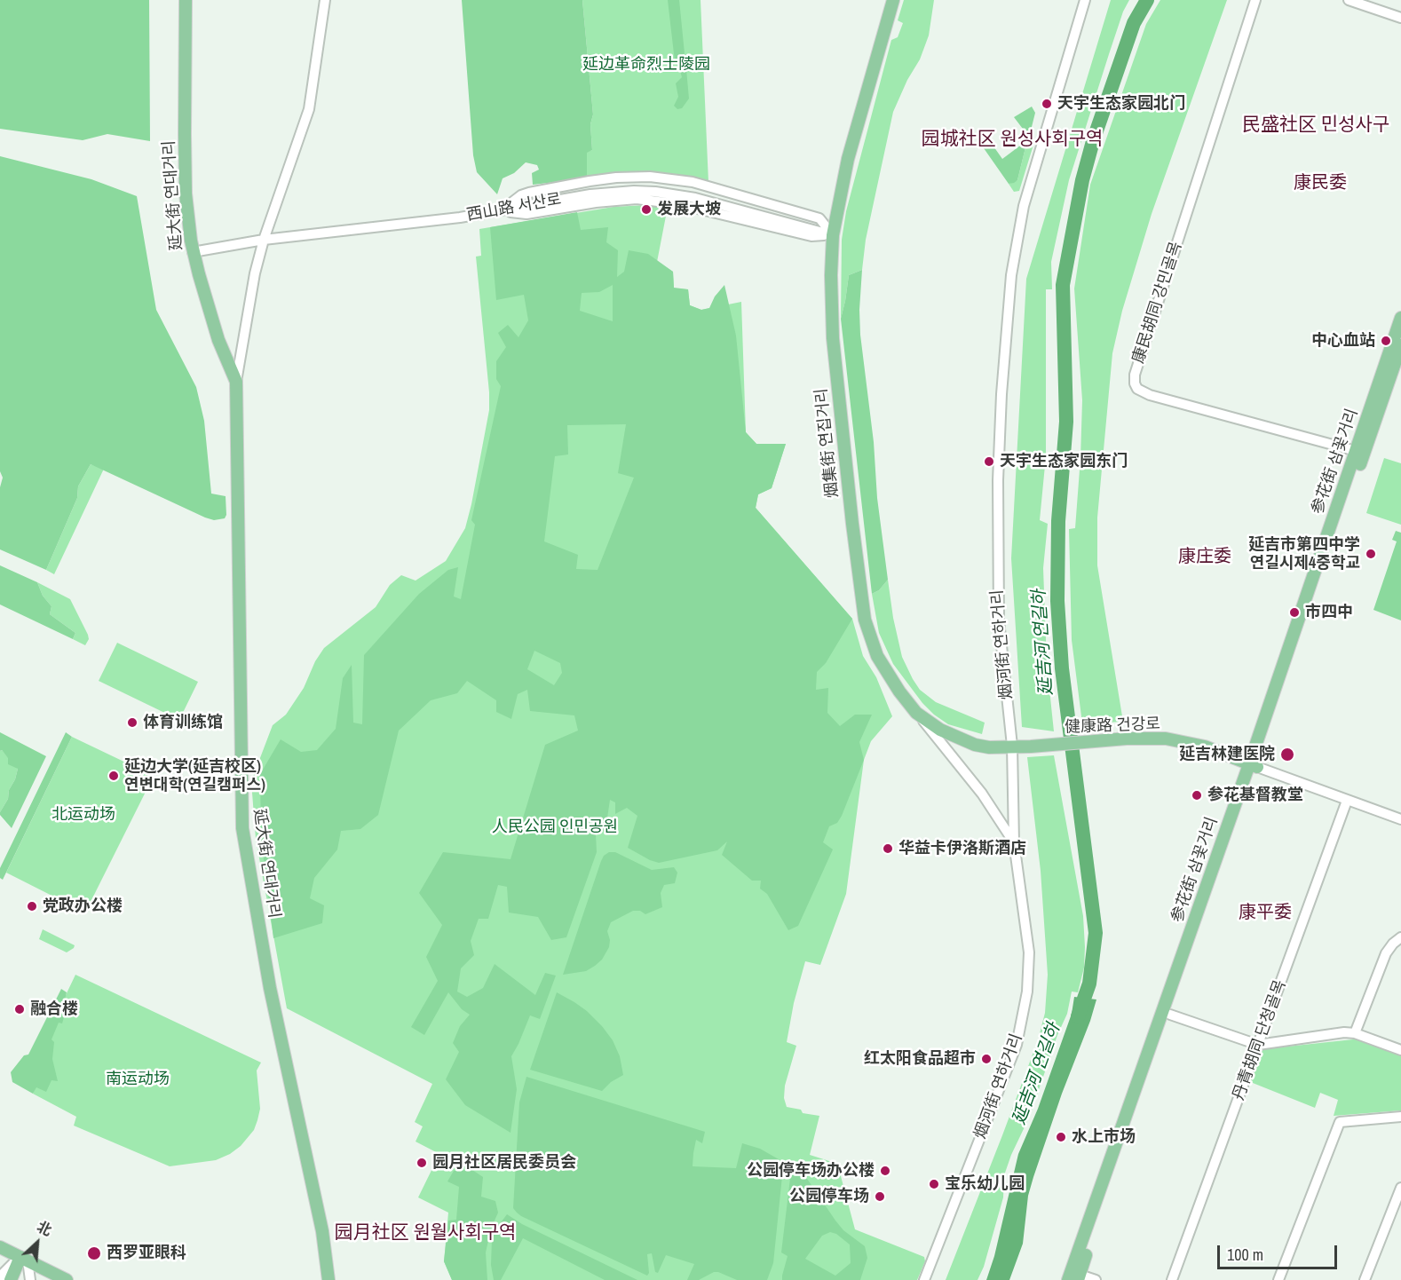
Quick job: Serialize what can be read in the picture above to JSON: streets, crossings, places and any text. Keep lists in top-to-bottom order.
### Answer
{
  "streets": {
    "main road": [
      "延大街 연대거리",
      "烟集街 연집거리",
      "参花街 삼꽃거리",
      "健康路 건강로"
    ],
    "street": [
      "西山路 서산로",
      "康民胡同 강민골목",
      "烟河街 연하거리",
      "丹青胡同 단청골목"
    ]
  },
  "crossings": [
    ["延大街 연대거리", "西山路 서산로"],
    ["西山路 서산로", "烟集街 연집거리"],
    ["康民胡同 강민골목", "参花街 삼꽃거리"],
    ["烟集街 연집거리", "烟河街 연하거리"],
    ["烟集街 연집거리", "健康路 건강로"],
    ["参花街 삼꽃거리", "健康路 건강로"],
    ["烟河街 연하거리", "健康路 건강로"],
    ["健康路 건강로", "丹青胡同 단청골목"]
  ],
  "districts": [
    "民盛社区 민성사구",
    "园城社区 원성사회구역",
    "康民委",
    "康庄委",
    "康平委",
    "园月社区 원월사회구역"
  ],
  "water": ["延吉河 연길하"],
  "parks": [
    "延边革命烈士陵园",
    "北运动场",
    "人民公园 인민공원",
    "南运动场"
  ],
  "places": [
    "天宇生态家园北门",
    "发展大坡",
    "中心血站",
    "天宇生态家园东门",
    "延吉市第四中学 연길시제4중학교",
    "市四中",
    "体育训练馆",
    "延吉林建医院",
    "延边大学(延吉校区) 연변대학(연길캠퍼스)",
    "参花基督教堂",
    "华益卡伊洛斯酒店",
    "党政办公楼",
    "融合楼",
    "红太阳食品超市",
    "水上市场",
    "园月社区居民委员会",
    "公园停车场办公楼",
    "宝乐幼儿园",
    "公园停车场",
    "西罗亚眼科"
  ],
  "scale_bar": "100 m",
  "north": "top right"
}
